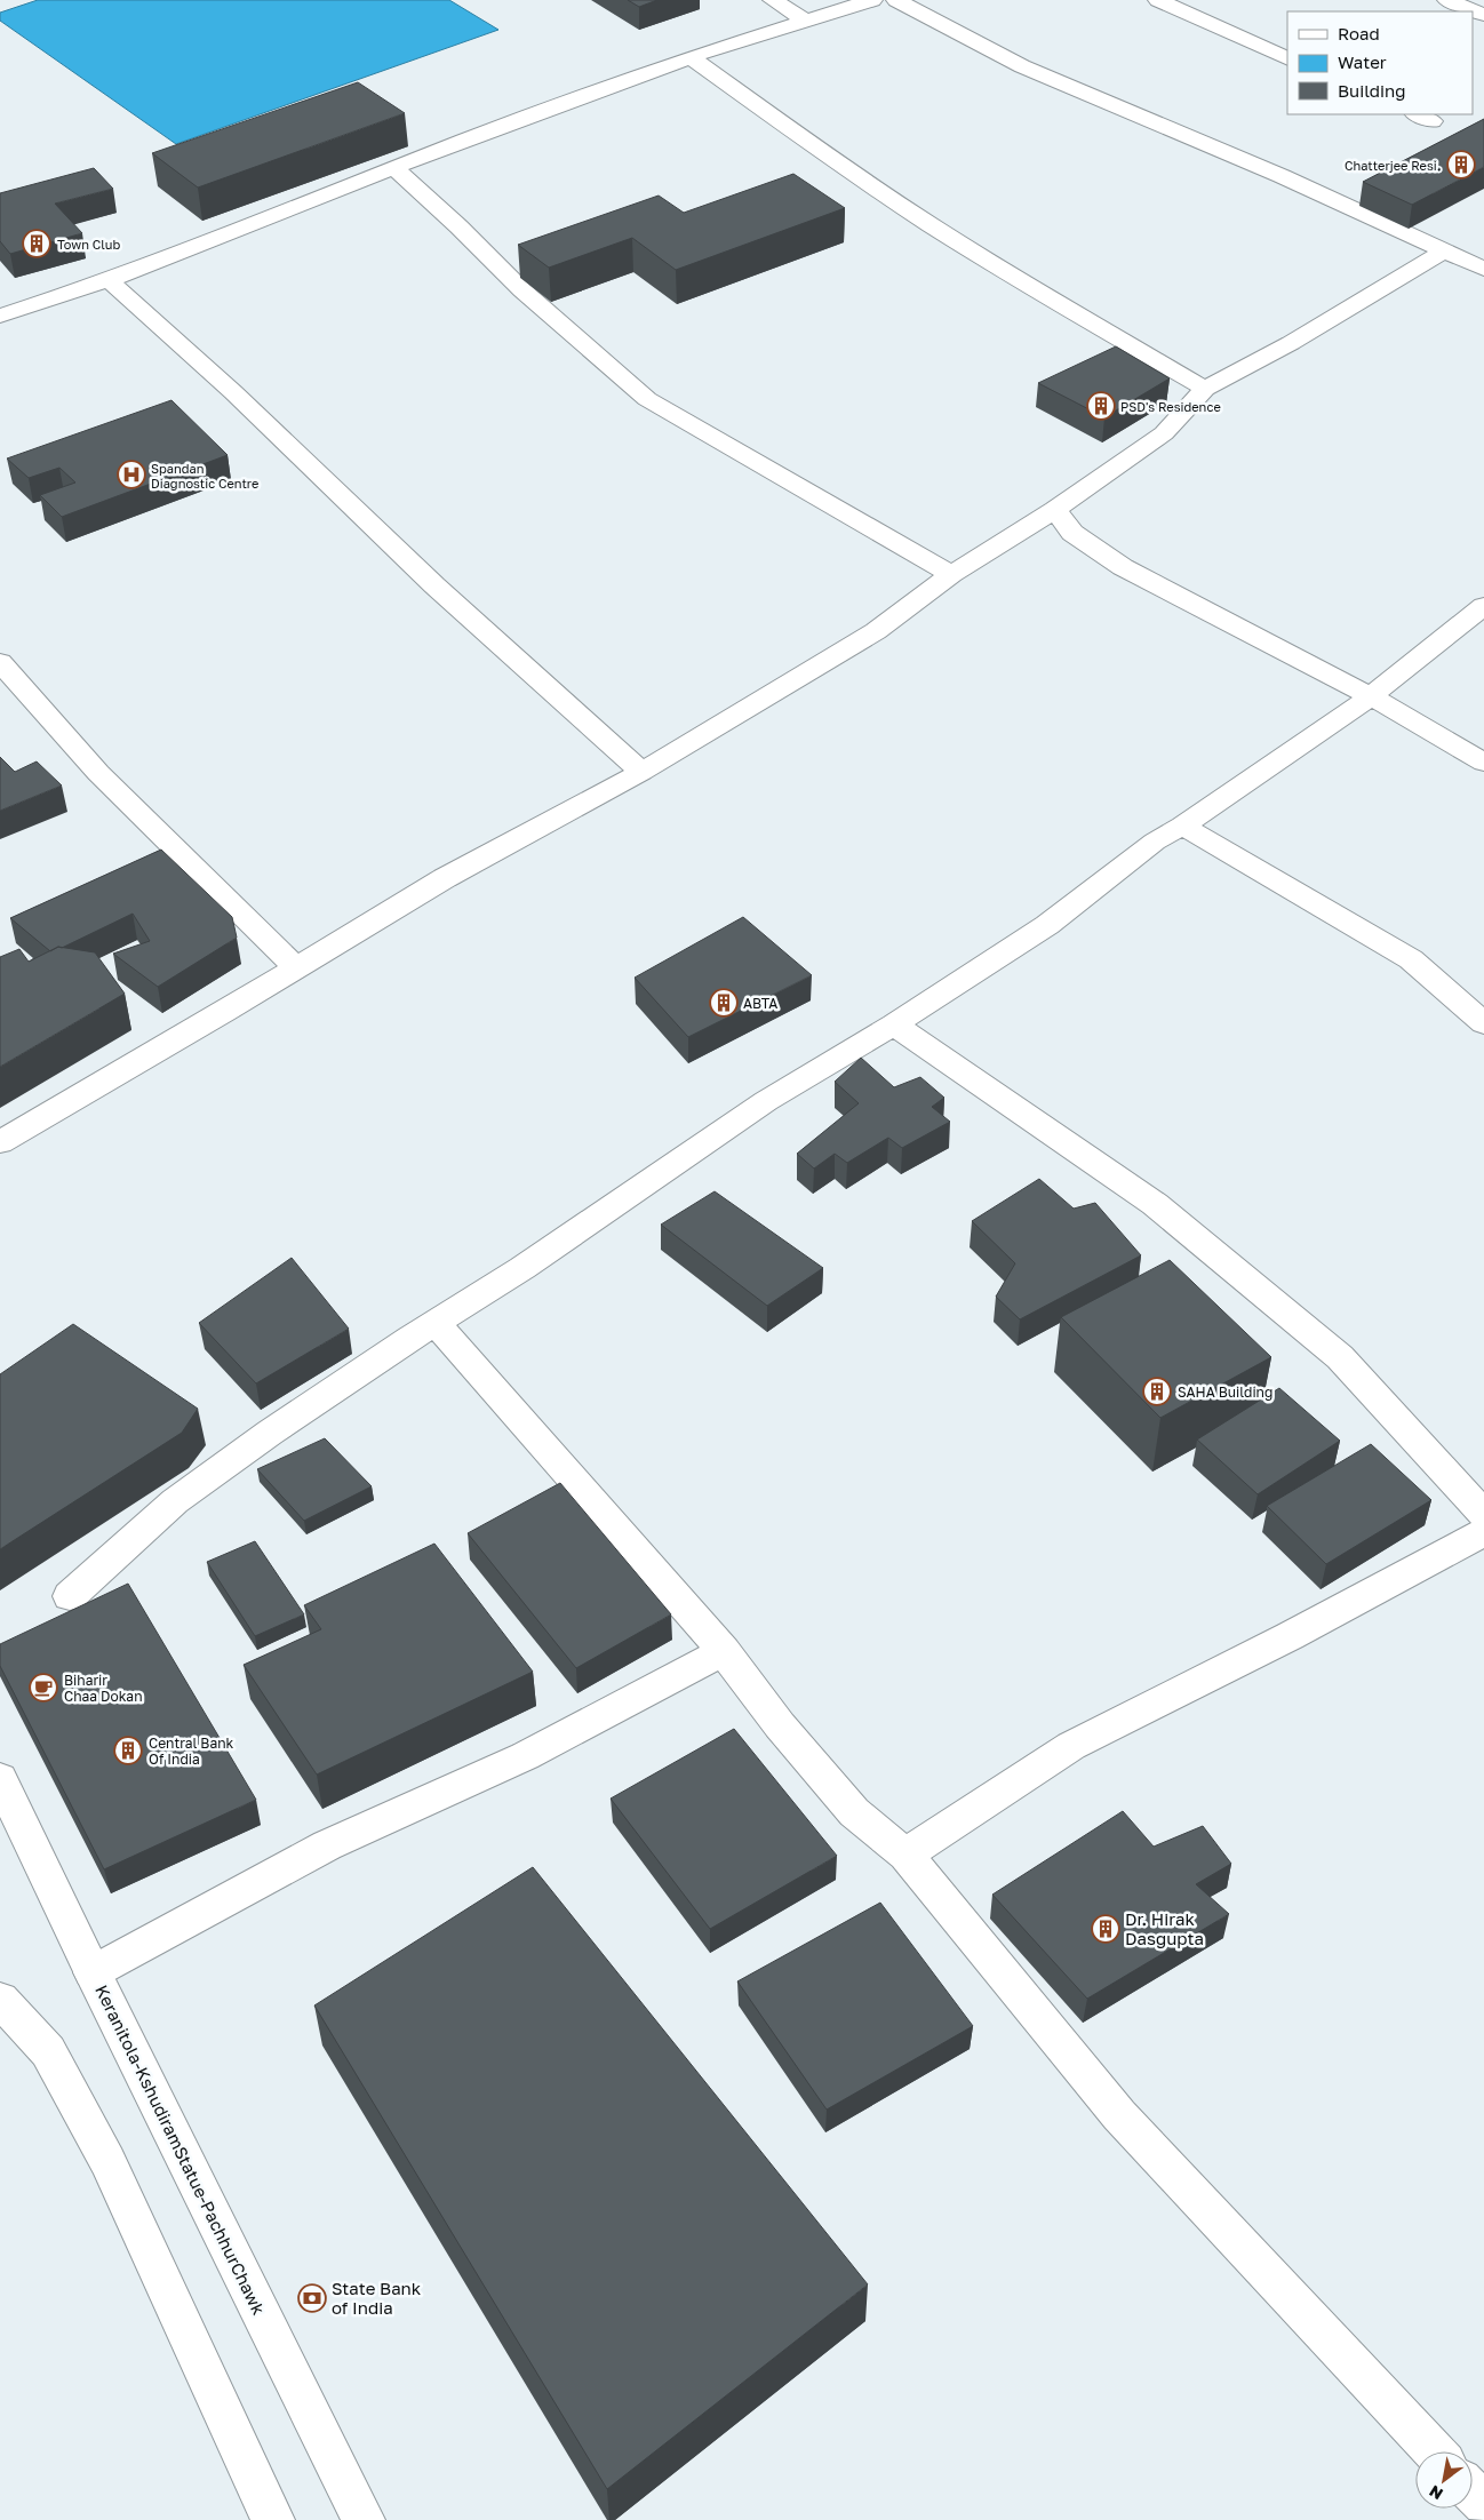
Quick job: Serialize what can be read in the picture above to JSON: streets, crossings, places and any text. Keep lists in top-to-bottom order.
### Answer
{
  "streets": {
    "street": ["Keranitola-KshudiramStatue-PachhurChawk"]
  },
  "places": {
    "building": [
      "Chatterjee Resi.",
      "Town Club",
      "PSD's Residence",
      "ABTA",
      "SAHA Building",
      "Central Bank Of India",
      "Dr. Hirak Dasgupta"
    ],
    "hospital": ["Spandan Diagnostic Centre"],
    "cafe": ["Biharir Chaa Dokan"],
    "bank": ["State Bank of India"]
  },
  "legend": ["Road", "Water", "Building"],
  "north": "bottom left"
}
